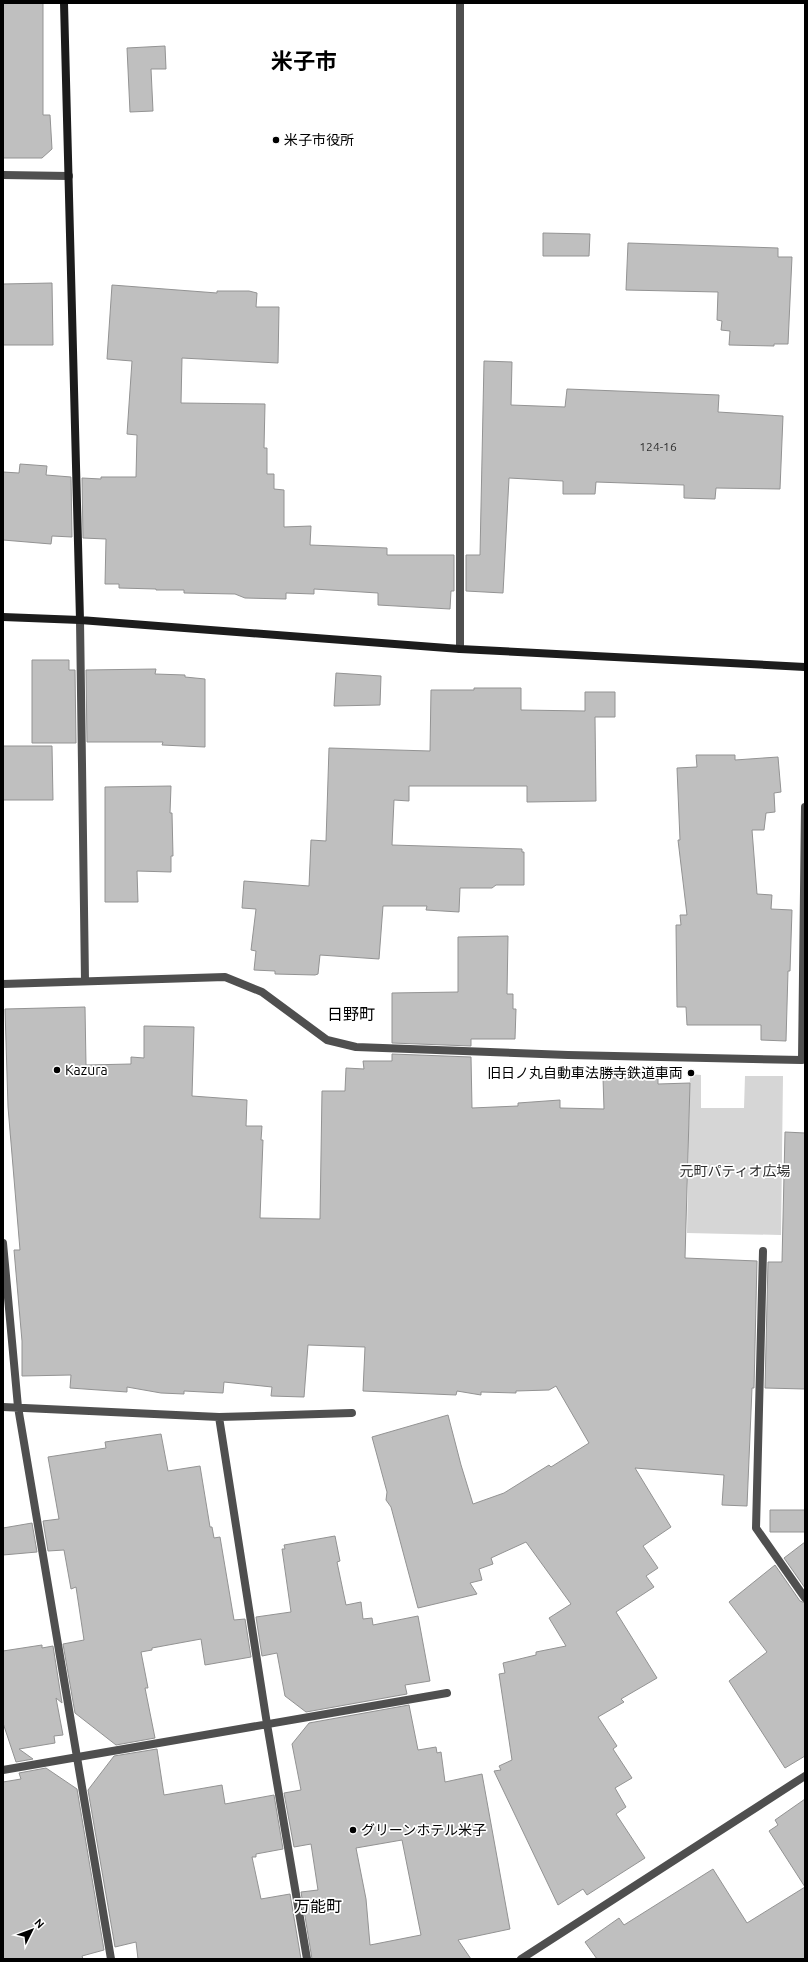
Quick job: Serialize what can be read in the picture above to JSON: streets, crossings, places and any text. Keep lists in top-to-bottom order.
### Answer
{
  "districts": ["米子市", "日野町", "万能町"],
  "parks": ["元町パティオ広場"],
  "places": [
    "米子市役所",
    "Kazura",
    "旧日ノ丸自動車法勝寺鉄道車両",
    "グリーンホテル米子"
  ],
  "house_numbers": ["124-16"],
  "north": "top right"
}
